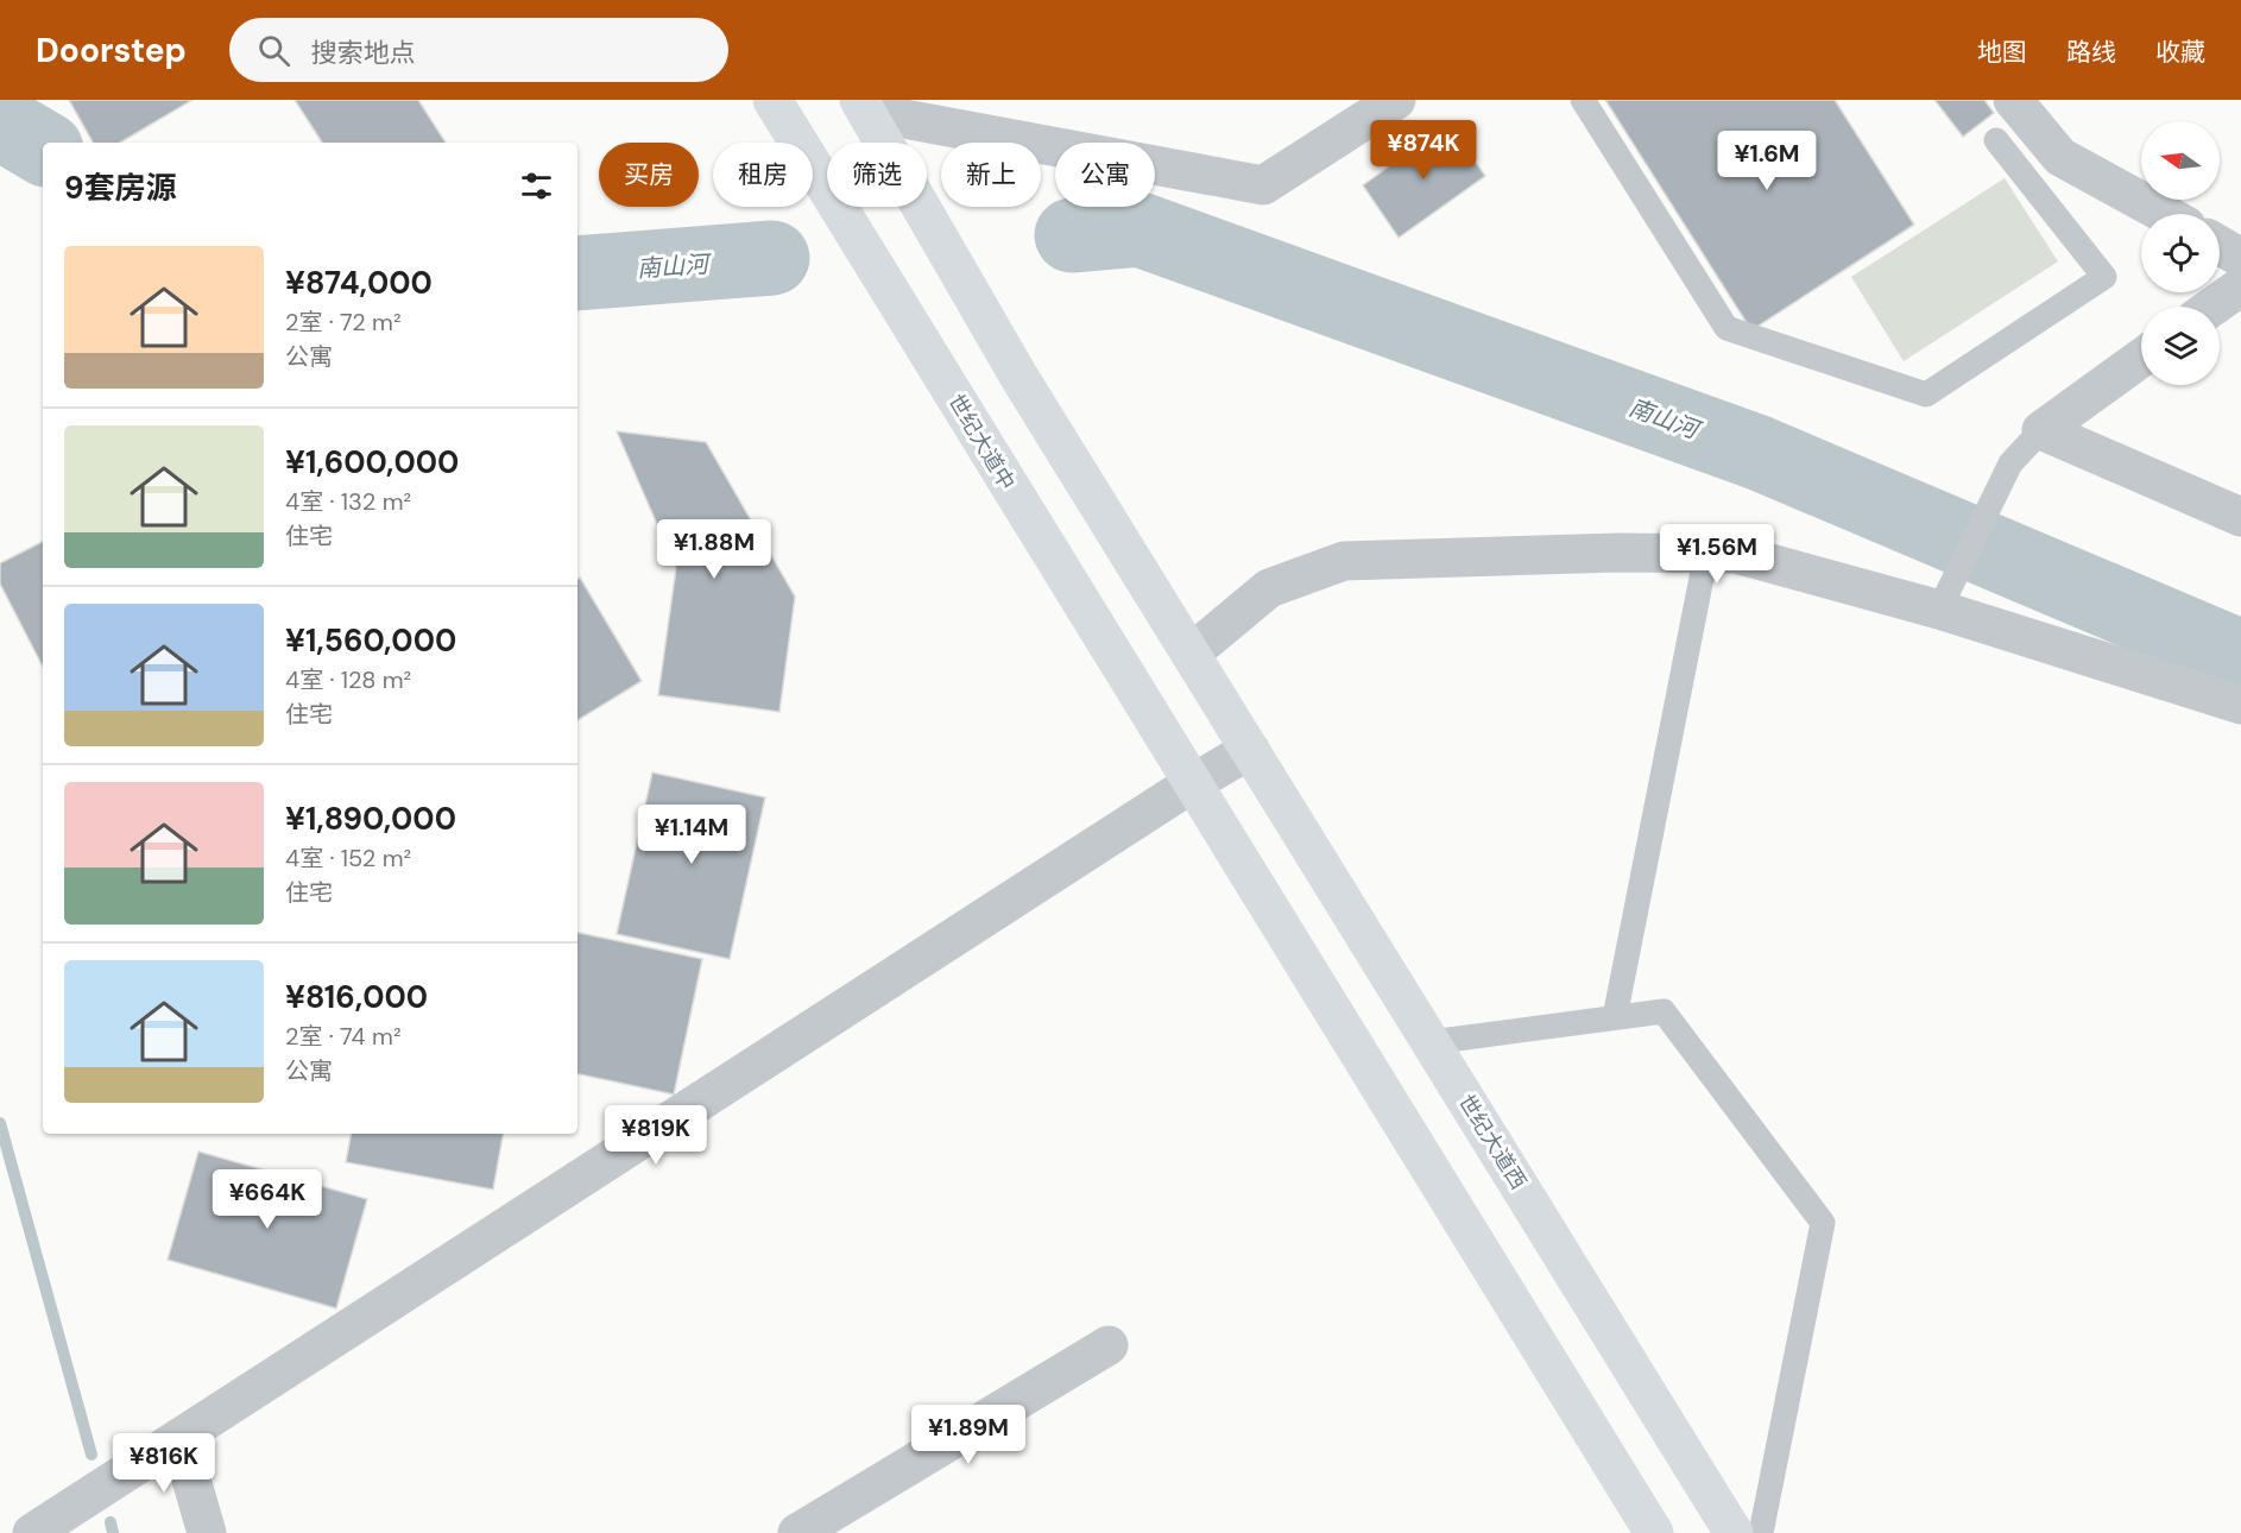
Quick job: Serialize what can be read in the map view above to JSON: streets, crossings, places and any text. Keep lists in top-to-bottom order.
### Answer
{
  "streets": {
    "main road": ["世纪大道中", "世纪大道西"]
  },
  "water": ["南山河"],
  "north": "left",
  "page": {
    "header": "Doorstep",
    "search": "搜索地点",
    "nav": ["地图", "路线", "收藏"],
    "price": [
      "¥874K",
      "¥1.6M",
      "¥1.88M",
      "¥1.56M",
      "¥1.14M",
      "¥819K",
      "¥664K",
      "¥1.89M",
      "¥816K"
    ],
    "chip": [
      "买房",
      "租房",
      "筛选",
      "新上",
      "公寓"
    ],
    "heading": "9套房源",
    "list": [
      {
        "name": "¥874,000",
        "note": "2室 · 72 m² · 公寓"
      },
      {
        "name": "¥1,600,000",
        "note": "4室 · 132 m² · 住宅"
      },
      {
        "name": "¥1,560,000",
        "note": "4室 · 128 m² · 住宅"
      },
      {
        "name": "¥1,890,000",
        "note": "4室 · 152 m² · 住宅"
      },
      {
        "name": "¥816,000",
        "note": "2室 · 74 m² · 公寓"
      }
    ]
  }
}
